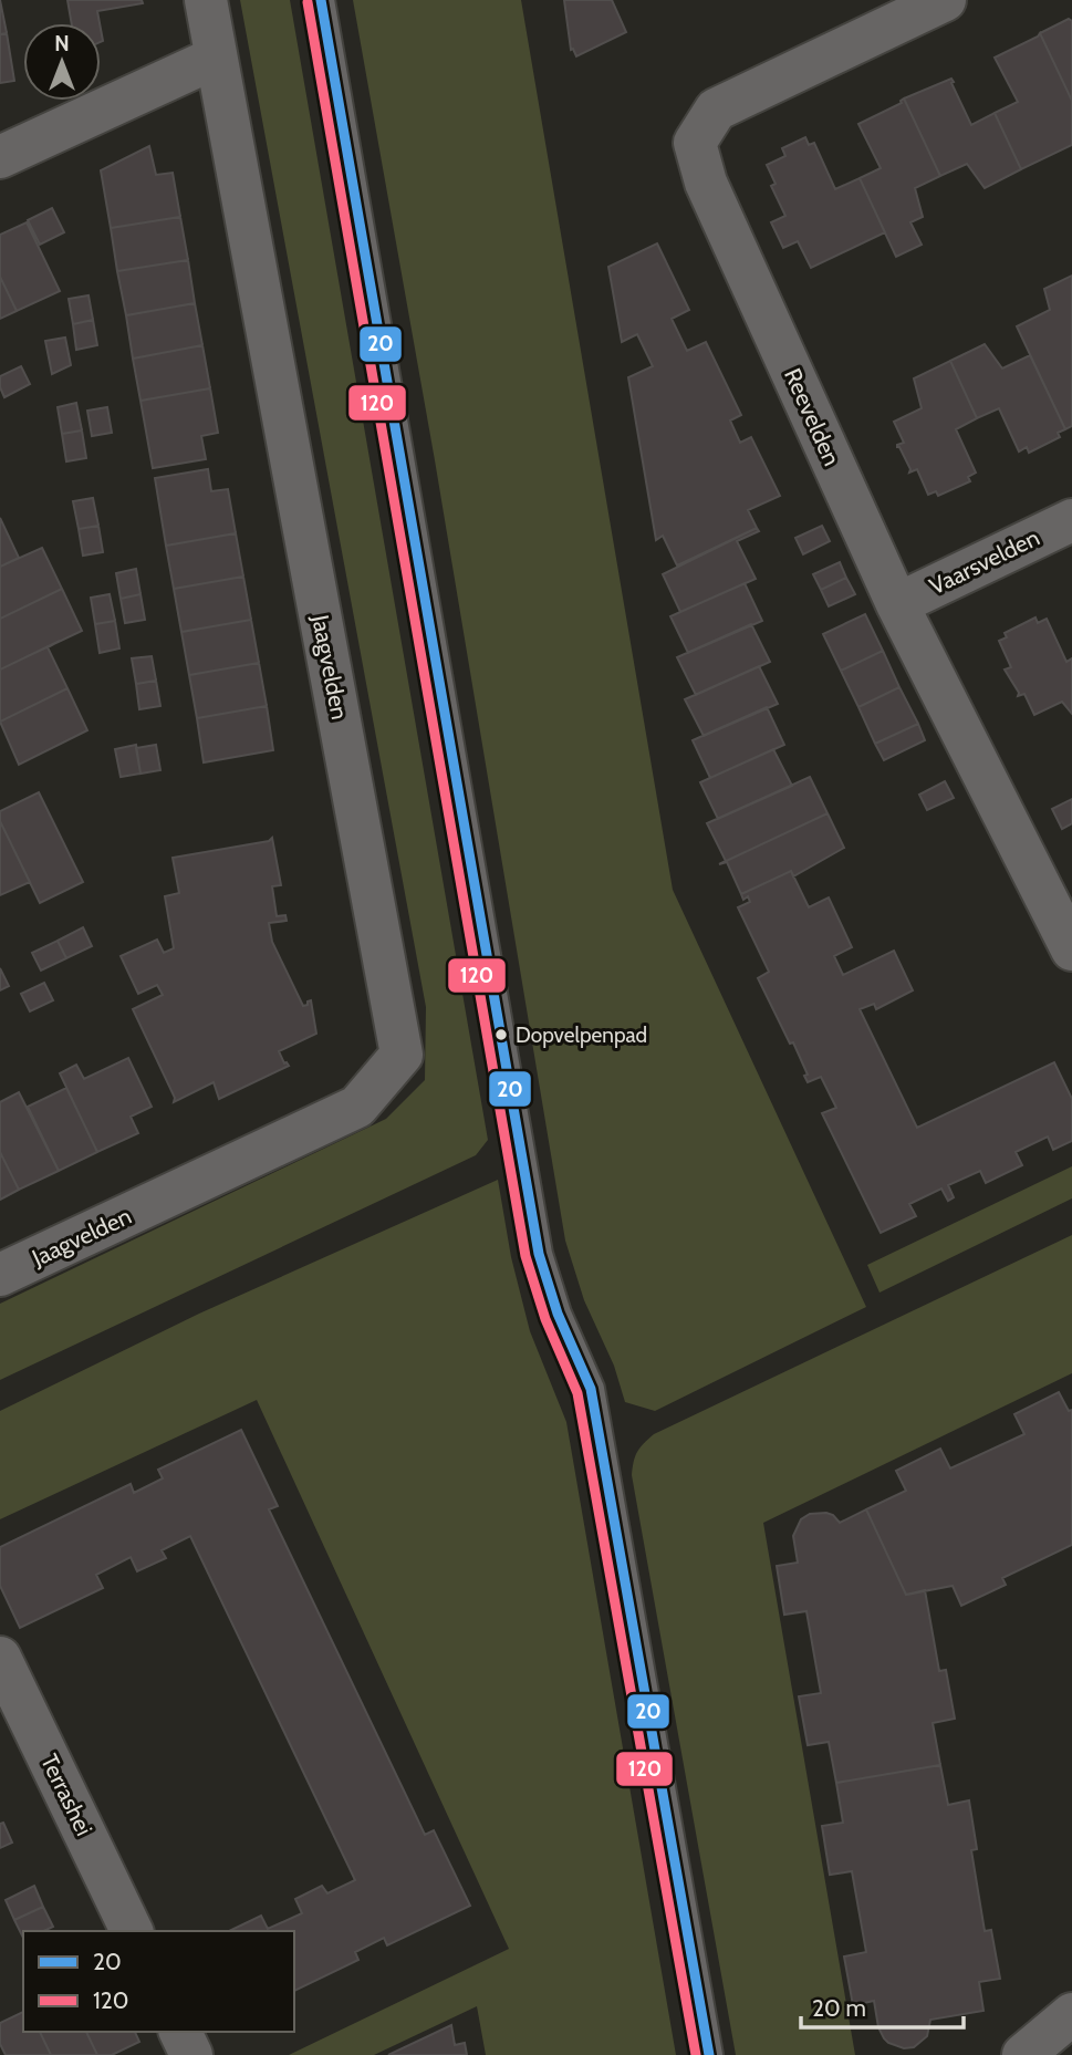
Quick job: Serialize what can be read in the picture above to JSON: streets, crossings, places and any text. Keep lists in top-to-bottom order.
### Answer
{
  "streets": {
    "street": [
      "Reevelden",
      "Vaarsvelden",
      "Jaagvelden",
      "Terrashei"
    ]
  },
  "crossings": [
    ["Reevelden", "Vaarsvelden"]
  ],
  "places": ["Dopvelpenpad"],
  "lines": ["transit line 20", "transit line 120"],
  "legend": ["20", "120"],
  "scale_bar": "20 m",
  "north": "top"
}
